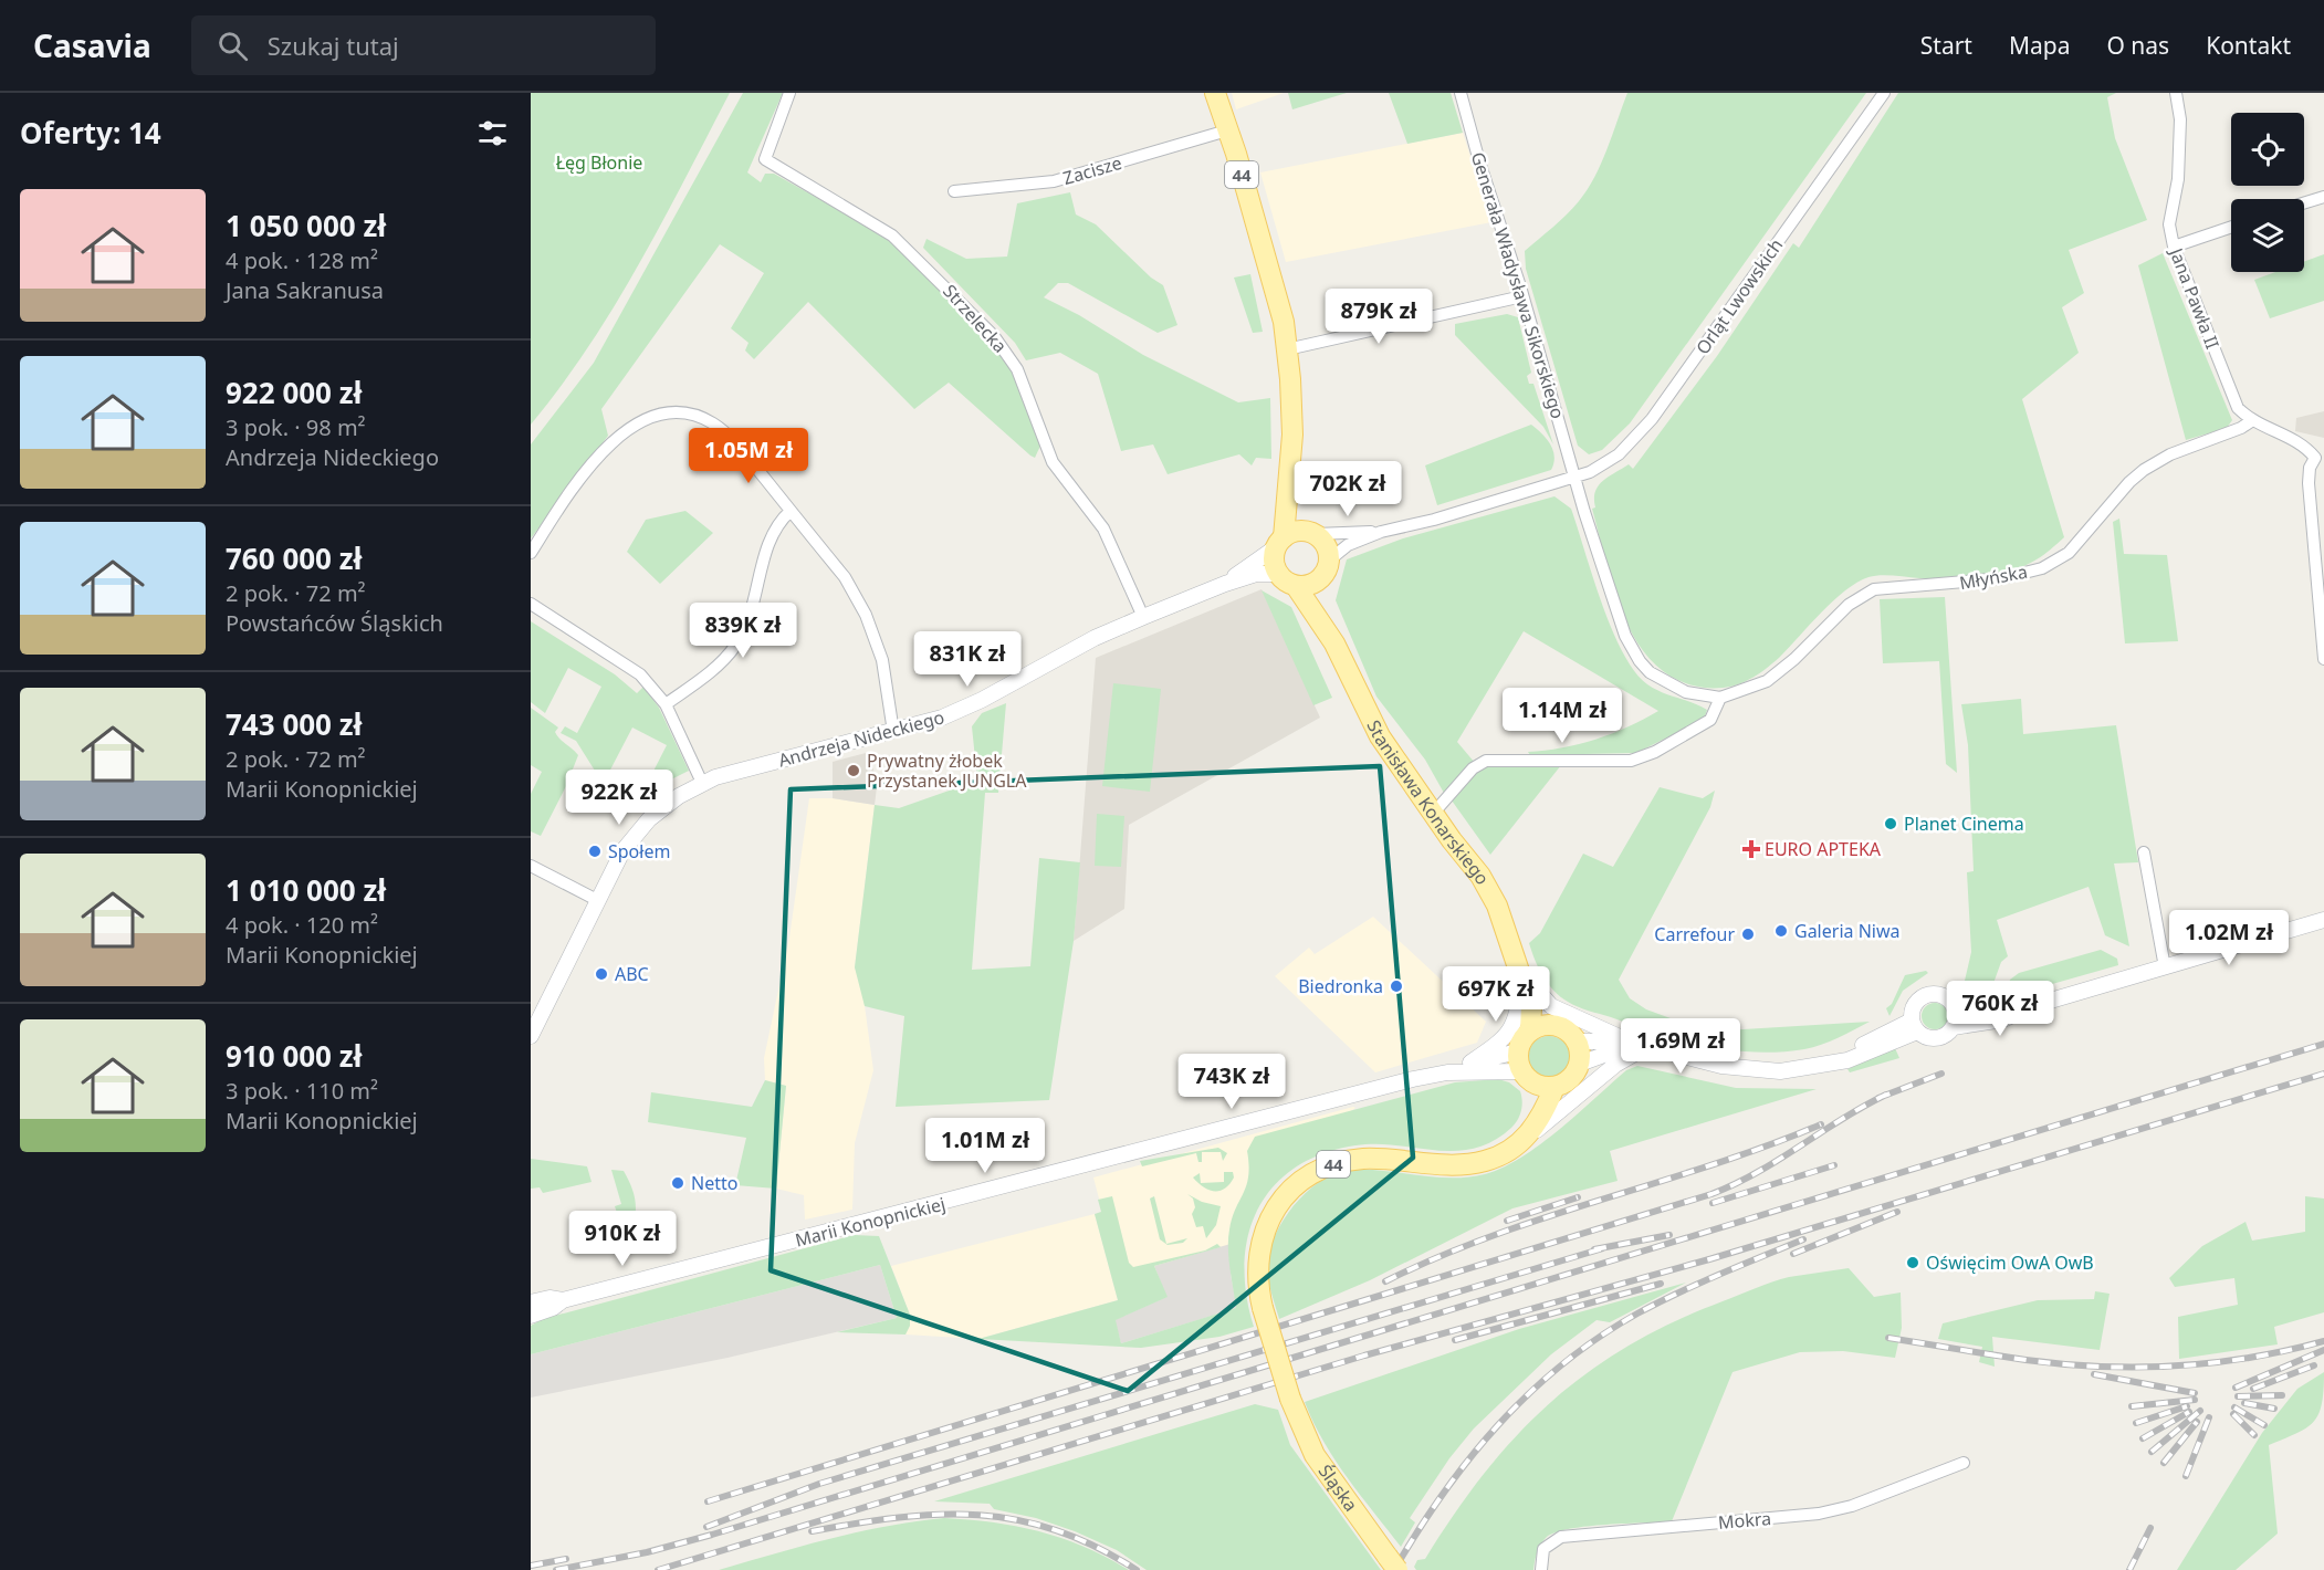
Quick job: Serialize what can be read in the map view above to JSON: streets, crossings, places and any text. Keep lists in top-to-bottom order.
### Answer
{
  "streets": {
    "main road": ["44", "Stanisława Konarskiego", "Śląska"],
    "street": [
      "Zacisze",
      "Generała Władysława Sikorskiego",
      "Orląt Lwowskich",
      "Jana Pawła II",
      "Strzelecka",
      "Młyńska",
      "Andrzeja Nideckiego",
      "Marii Konopnickiej",
      "Mokra"
    ]
  },
  "crossings": [
    ["Zacisze", "44"],
    ["44", "Orląt Lwowskich"],
    ["44", "Andrzeja Nideckiego"],
    ["44", "Stanisława Konarskiego"],
    ["44", "Marii Konopnickiej"],
    ["44", "Śląska"],
    ["Generała Władysława Sikorskiego", "Orląt Lwowskich"],
    ["Generała Władysława Sikorskiego", "Młyńska"],
    ["Orląt Lwowskich", "Młyńska"],
    ["Orląt Lwowskich", "Andrzeja Nideckiego"],
    ["Orląt Lwowskich", "Stanisława Konarskiego"],
    ["Jana Pawła II", "Młyńska"],
    ["Strzelecka", "Andrzeja Nideckiego"],
    ["Andrzeja Nideckiego", "Stanisława Konarskiego"],
    ["Stanisława Konarskiego", "Marii Konopnickiej"]
  ],
  "parks": ["Łęg Błonie"],
  "places": {
    "other": [
      "Prywatny żłobek Przystanek JUNGLA",
      "Planet Cinema",
      "Społem",
      "Galeria Niwa",
      "Carrefour",
      "ABC",
      "Biedronka",
      "Netto",
      "Oświęcim OwA OwB"
    ],
    "health": ["EURO APTEKA"]
  },
  "page": {
    "header": "Casavia",
    "search": "Szukaj tutaj",
    "nav": [
      "Start",
      "Mapa",
      "O nas",
      "Kontakt"
    ],
    "heading": "Oferty: 14",
    "list": [
      {
        "name": "1 050 000 zł",
        "note": "4 pok. · 128 m² · Jana Sakranusa"
      },
      {
        "name": "922 000 zł",
        "note": "3 pok. · 98 m² · Andrzeja Nideckiego"
      },
      {
        "name": "760 000 zł",
        "note": "2 pok. · 72 m² · Powstańców Śląskich"
      },
      {
        "name": "743 000 zł",
        "note": "2 pok. · 72 m² · Marii Konopnickiej"
      },
      {
        "name": "1 010 000 zł",
        "note": "4 pok. · 120 m² · Marii Konopnickiej"
      },
      {
        "name": "910 000 zł",
        "note": "3 pok. · 110 m² · Marii Konopnickiej"
      }
    ],
    "price": [
      "879K zł",
      "1.05M zł",
      "702K zł",
      "839K zł",
      "831K zł",
      "1.14M zł",
      "922K zł",
      "1.02M zł",
      "697K zł",
      "760K zł",
      "1.69M zł",
      "743K zł",
      "1.01M zł",
      "910K zł"
    ]
  }
}
